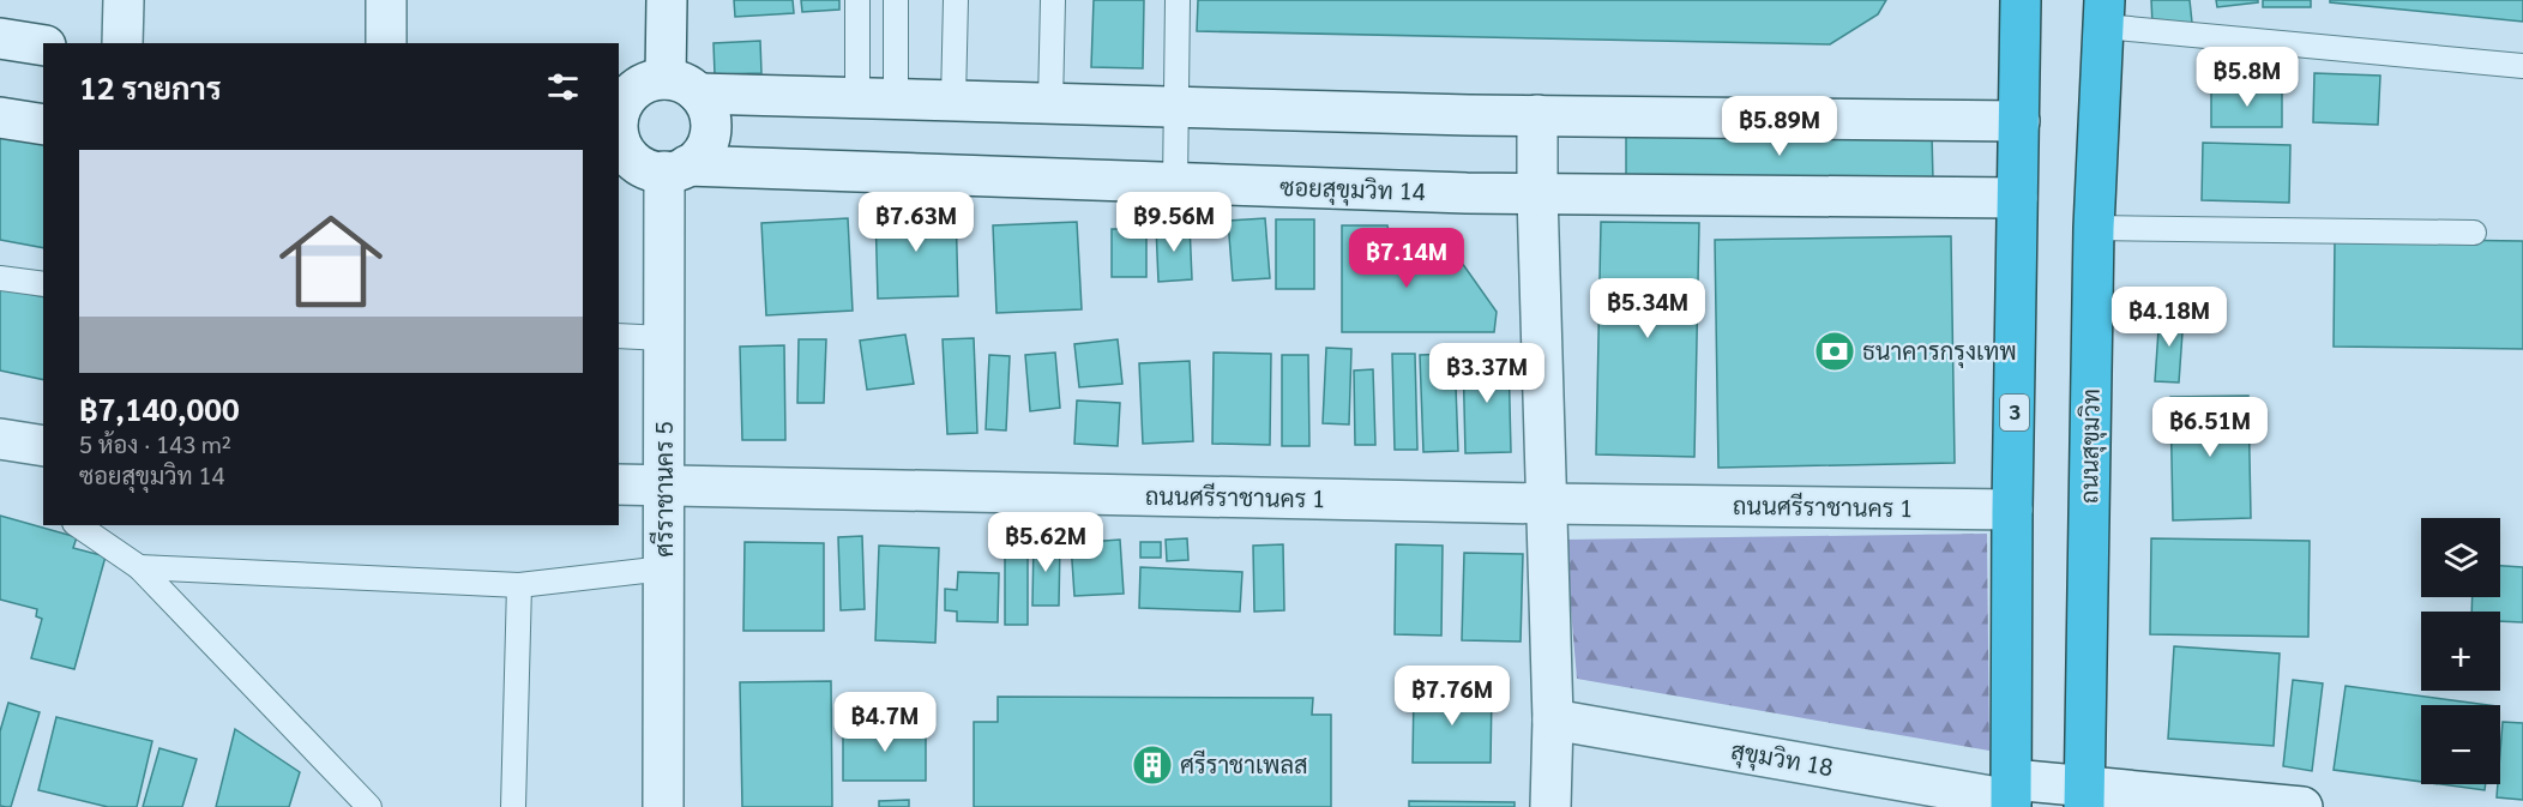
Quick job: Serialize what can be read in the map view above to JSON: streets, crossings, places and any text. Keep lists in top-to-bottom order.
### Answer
{
  "streets": {
    "highway": ["3", "ถนนสุขุมวิท"],
    "street": [
      "ซอยสุขุมวิท 14",
      "ศรีราชานคร 5",
      "ถนนศรีราชานคร 1",
      "สุขุมวิท 18"
    ]
  },
  "crossings": [
    ["ซอยสุขุมวิท 14", "3"],
    ["ซอยสุขุมวิท 14", "ศรีราชานคร 5"],
    ["3", "ถนนศรีราชานคร 1"],
    ["3", "สุขุมวิท 18"],
    ["ถนนสุขุมวิท", "สุขุมวิท 18"],
    ["ศรีราชานคร 5", "ถนนศรีราชานคร 1"]
  ],
  "places": {
    "bank": ["ธนาคารกรุงเทพ"],
    "building": ["ศรีราชาเพลส"]
  },
  "page": {
    "heading": "12 รายการ",
    "price": [
      "฿5.8M",
      "฿5.89M",
      "฿7.63M",
      "฿9.56M",
      "฿7.14M",
      "฿5.34M",
      "฿4.18M",
      "฿3.37M",
      "฿6.51M",
      "฿5.62M",
      "฿7.76M",
      "฿4.7M"
    ],
    "list": [
      {
        "name": "฿7,140,000",
        "note": "5 ห้อง · 143 m² · ซอยสุขุมวิท 14"
      }
    ],
    "map_buttons": ["+", "−"]
  }
}
